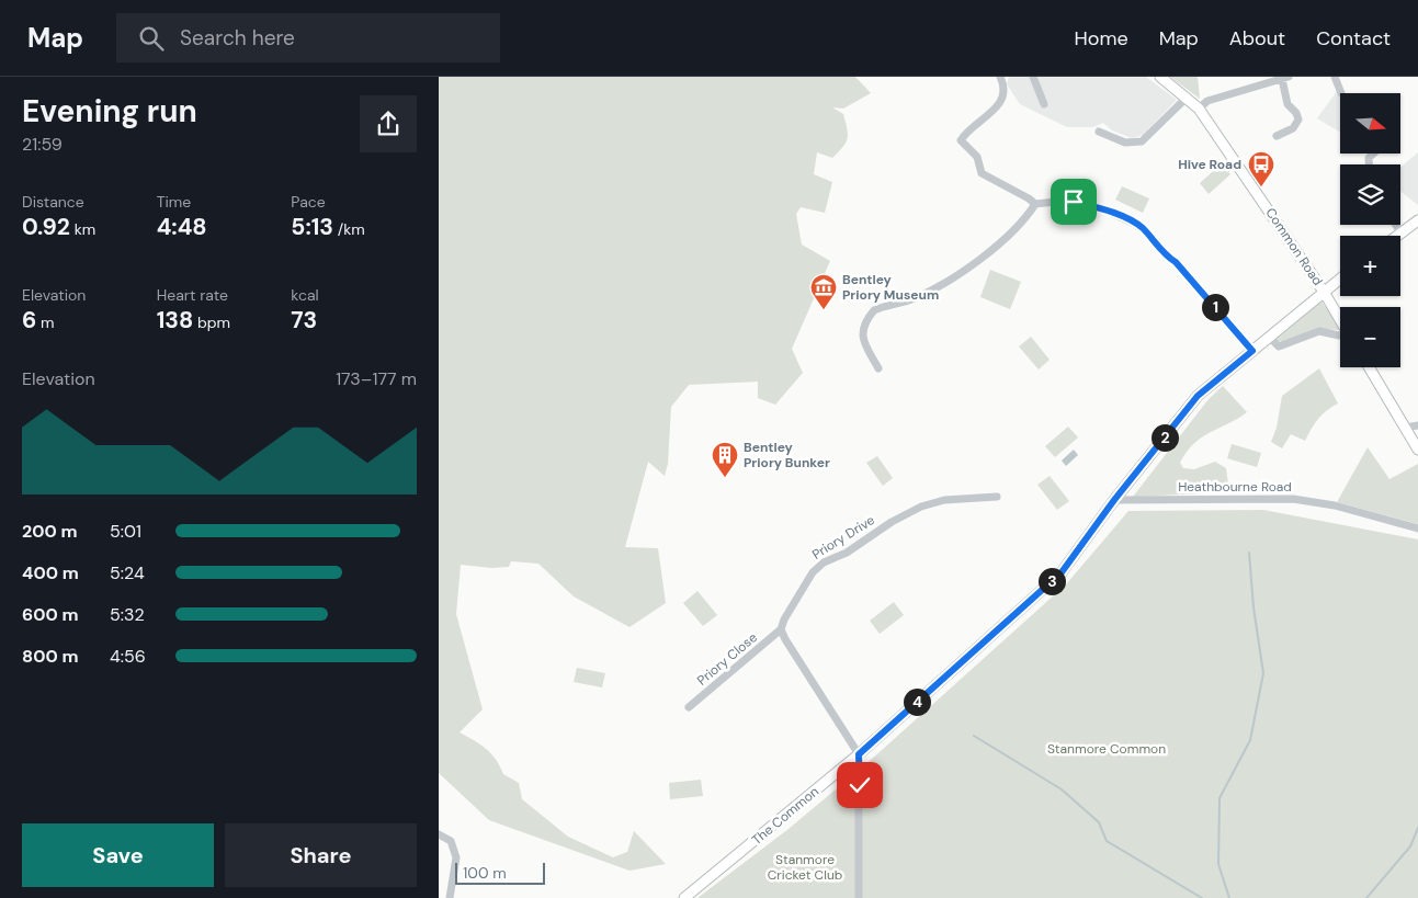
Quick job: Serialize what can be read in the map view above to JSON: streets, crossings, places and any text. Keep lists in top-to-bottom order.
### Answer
{
  "streets": {
    "main road": ["Common Road", "The Common"],
    "street": ["Heathbourne Road", "Priory Drive", "Priory Close"]
  },
  "crossings": [
    ["Common Road", "The Common"],
    ["Heathbourne Road", "The Common"],
    ["Priory Drive", "Priory Close"]
  ],
  "parks": ["Stanmore Common", "Stanmore Cricket Club"],
  "places": {
    "bus stop": ["Hive Road"],
    "museum": ["Bentley Priory Museum"],
    "building": ["Bentley Priory Bunker"]
  },
  "scale_bar": "100 m",
  "north": "right",
  "page": {
    "header": "Map",
    "search": "Search here",
    "nav": [
      "Home",
      "Map",
      "About",
      "Contact"
    ],
    "heading": ["Evening run", "21:59"],
    "map_buttons": ["+", "−"],
    "stats": [
      ["Distance", "0.92 km"],
      ["Time", "4:48"],
      ["Pace", "5:13 /km"],
      ["Elevation", "6 m"],
      ["Heart rate", "138 bpm"],
      ["kcal", "73"]
    ],
    "pins": [
      "1",
      "2",
      "3",
      "4"
    ],
    "chart": ["Elevation", "173–177 m"],
    "list": [
      {
        "name": "200 m",
        "note": "5:01"
      },
      {
        "name": "400 m",
        "note": "5:24"
      },
      {
        "name": "600 m",
        "note": "5:32"
      },
      {
        "name": "800 m",
        "note": "4:56"
      }
    ],
    "buttons": ["Save", "Share"],
    "scale": "100 m"
  }
}
